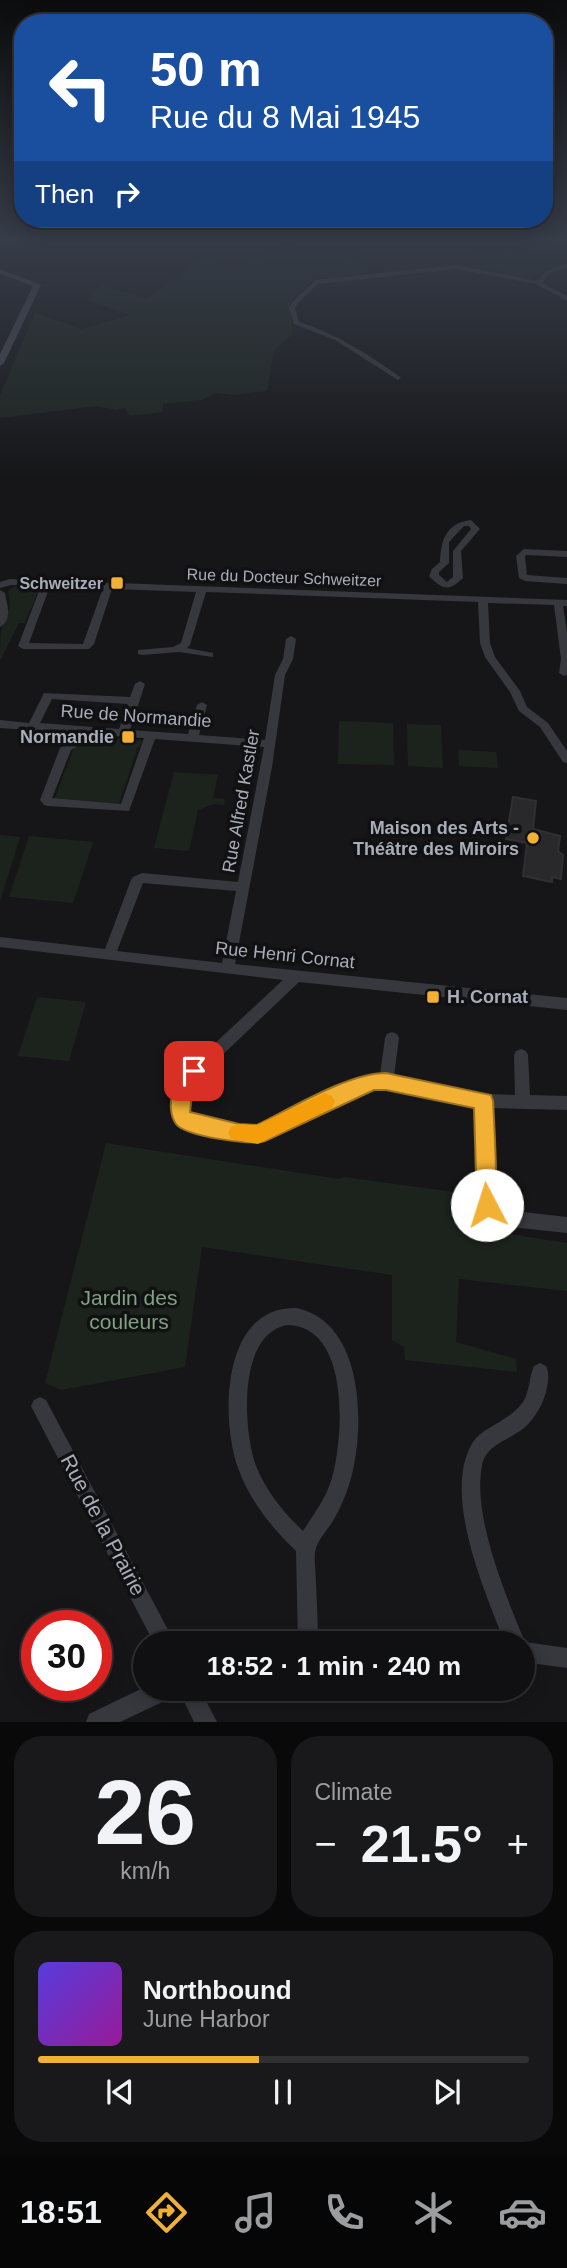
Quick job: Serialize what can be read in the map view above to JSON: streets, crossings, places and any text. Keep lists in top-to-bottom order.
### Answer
{
  "streets": {
    "street": [
      "Rue du Docteur Schweitzer",
      "Rue de Normandie",
      "Rue Alfred Kastler",
      "Rue Henri Cornat",
      "Rue de la Prairie"
    ]
  },
  "crossings": [
    ["Rue de Normandie", "Rue Alfred Kastler"],
    ["Rue Alfred Kastler", "Rue Henri Cornat"]
  ],
  "parks": ["Jardin des couleurs"],
  "places": {
    "transit": ["Schweitzer", "Normandie", "H. Cornat"],
    "other": ["Maison des Arts - Théâtre des Miroirs"]
  },
  "page": {
    "turn": ["50 m", "Rue du 8 Mai 1945"],
    "then": "Then",
    "limit": "30",
    "trip": "18:52 · 1 min · 240 m",
    "tile": [
      ["26", "km/h"],
      "Climate"
    ],
    "heat": ["−", "21.5°", "+"],
    "song": ["Northbound", "June Harbor"],
    "tabs": "18:51"
  }
}
